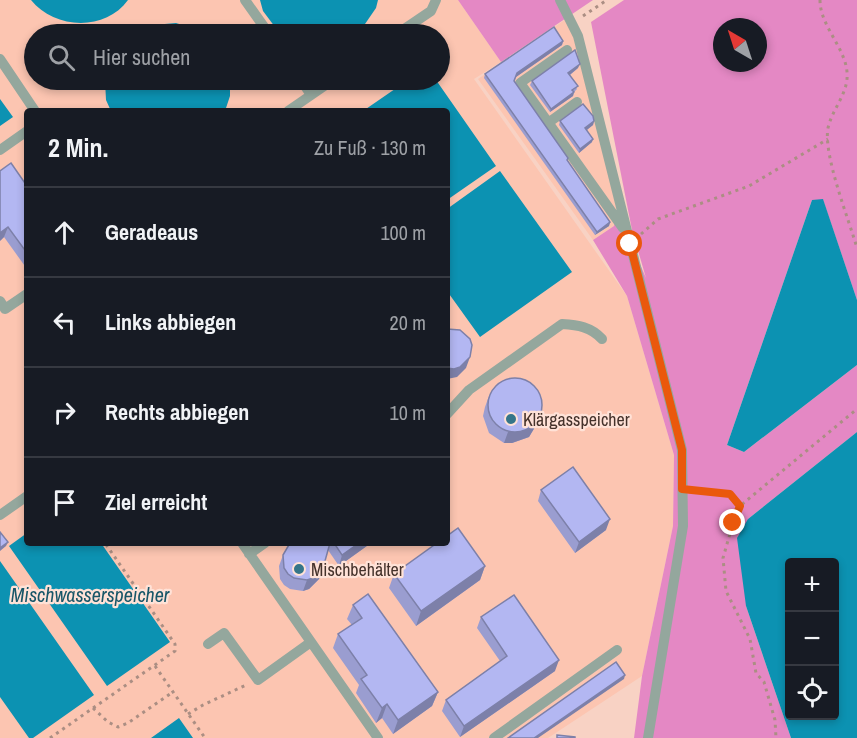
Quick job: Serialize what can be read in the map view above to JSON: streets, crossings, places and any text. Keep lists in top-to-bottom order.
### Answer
{
  "water": ["Mischwasserspeicher"],
  "places": ["Klärgasspeicher", "Mischbehälter"],
  "north": "top left",
  "page": {
    "search": "Hier suchen",
    "heading": ["2 Min.", "Zu Fuß · 130 m"],
    "list": [
      ["Geradeaus", "100 m"],
      ["Links abbiegen", "20 m"],
      ["Rechts abbiegen", "10 m"],
      "Ziel erreicht"
    ],
    "map_buttons": ["+", "−"]
  }
}
